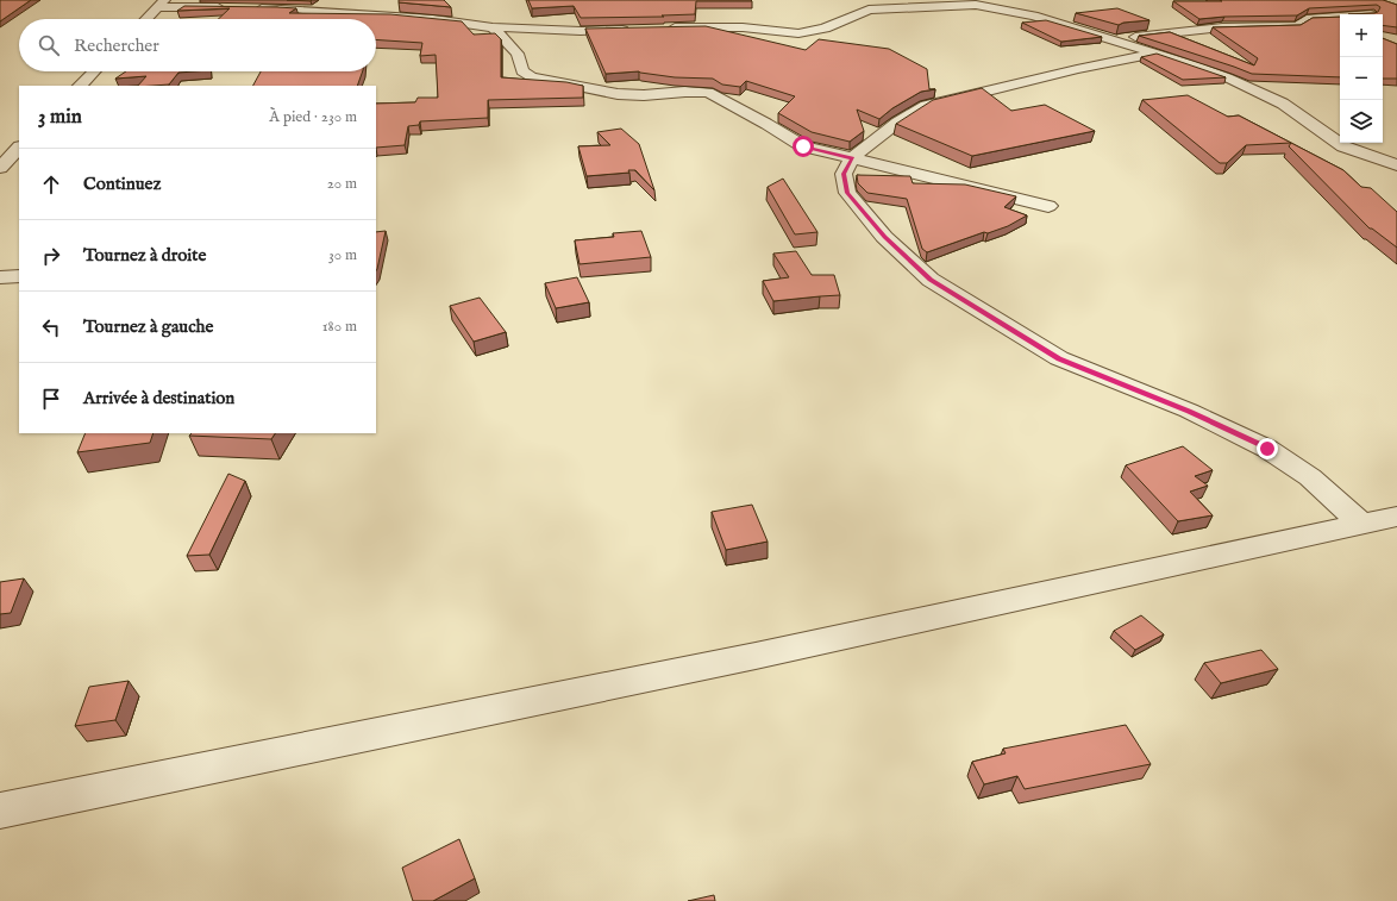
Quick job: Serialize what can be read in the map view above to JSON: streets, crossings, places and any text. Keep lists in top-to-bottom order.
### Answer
{
  "page": {
    "map_buttons": ["+", "−"],
    "search": "Rechercher",
    "heading": ["3 min", "À pied · 230 m"],
    "list": [
      ["Continuez", "20 m"],
      ["Tournez à droite", "30 m"],
      ["Tournez à gauche", "180 m"],
      "Arrivée à destination"
    ]
  }
}
